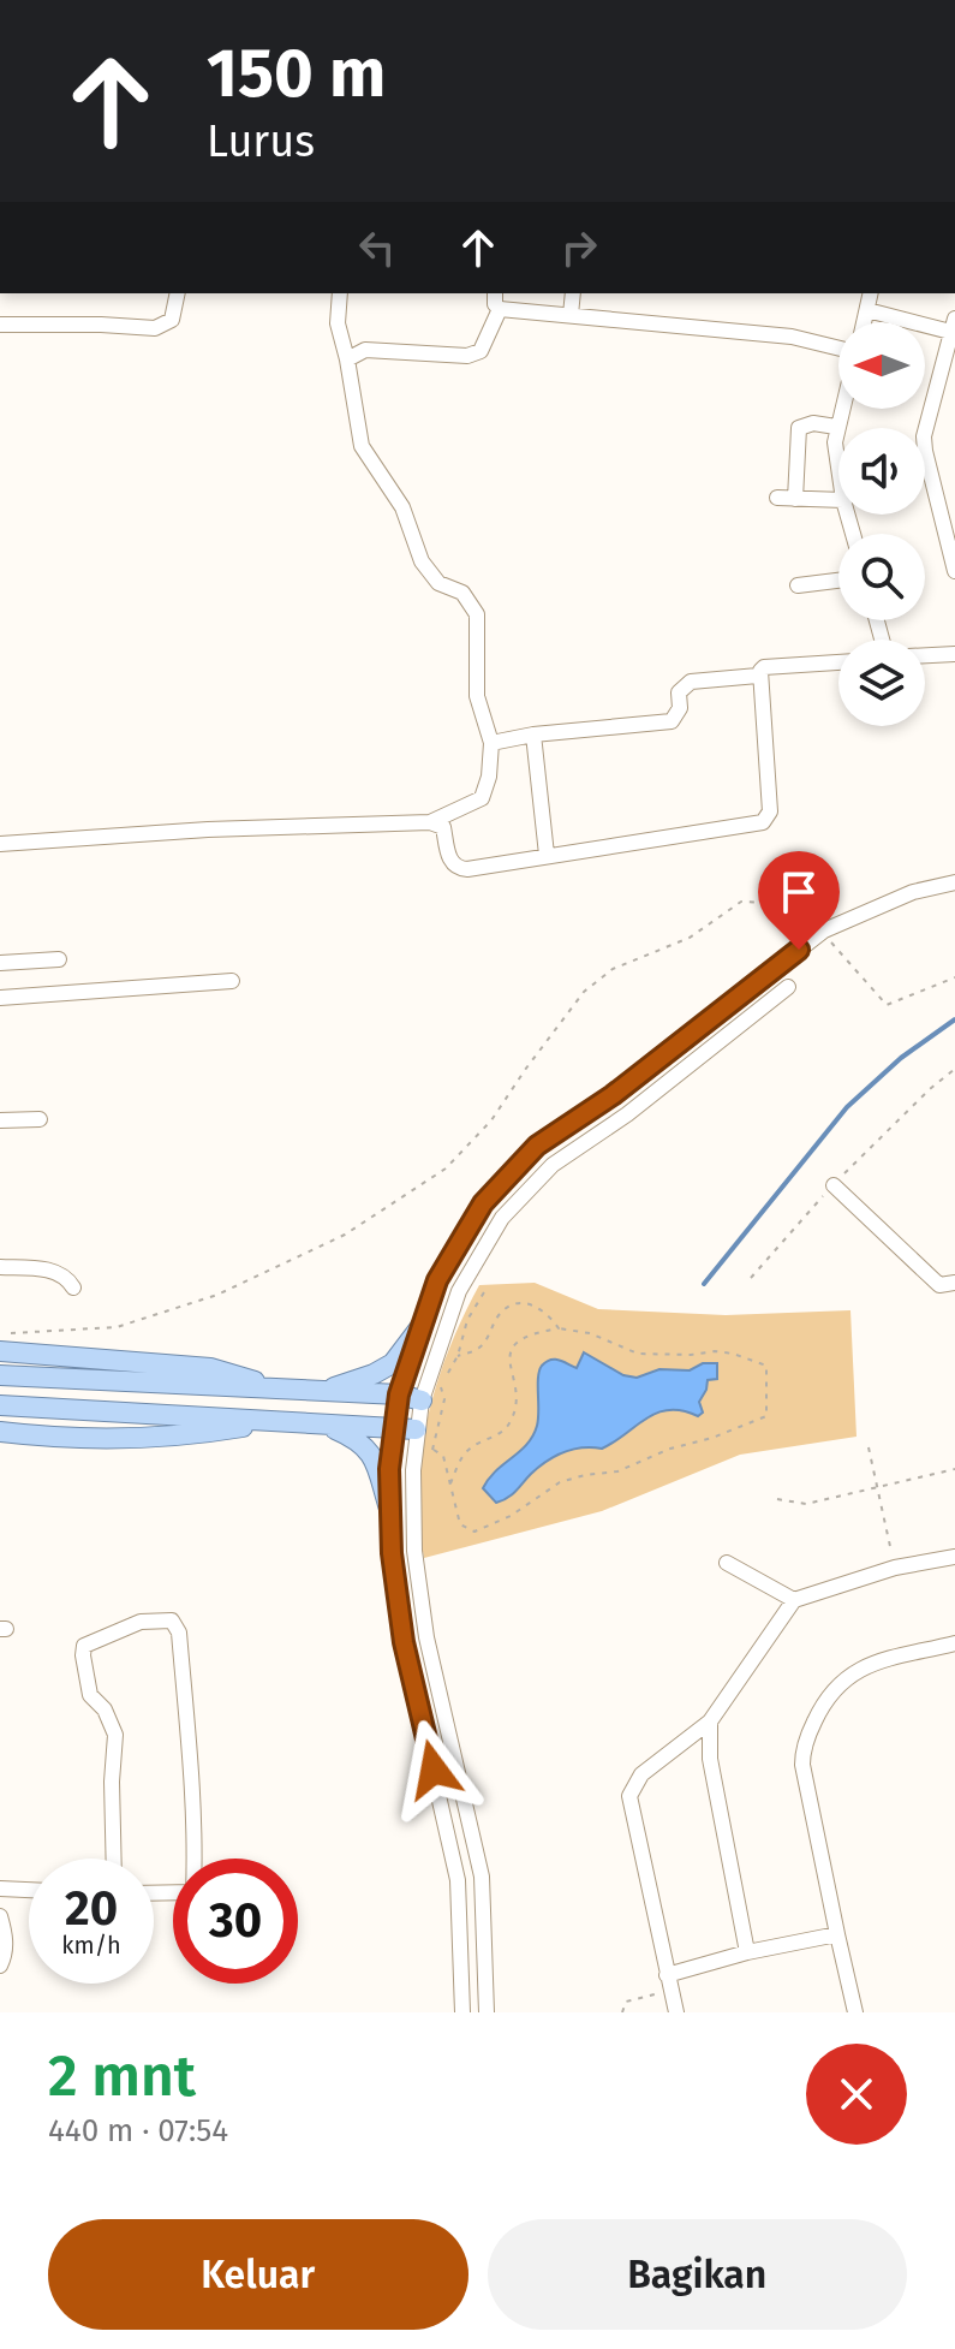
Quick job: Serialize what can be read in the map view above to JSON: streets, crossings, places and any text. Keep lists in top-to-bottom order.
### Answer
{
  "north": "left",
  "page": {
    "turn": ["150 m", "Lurus"],
    "speed": "20 km/h",
    "limit": "30",
    "heading": ["2 mnt", "440 m · 07:54"],
    "buttons": ["Keluar", "Bagikan"]
  }
}
